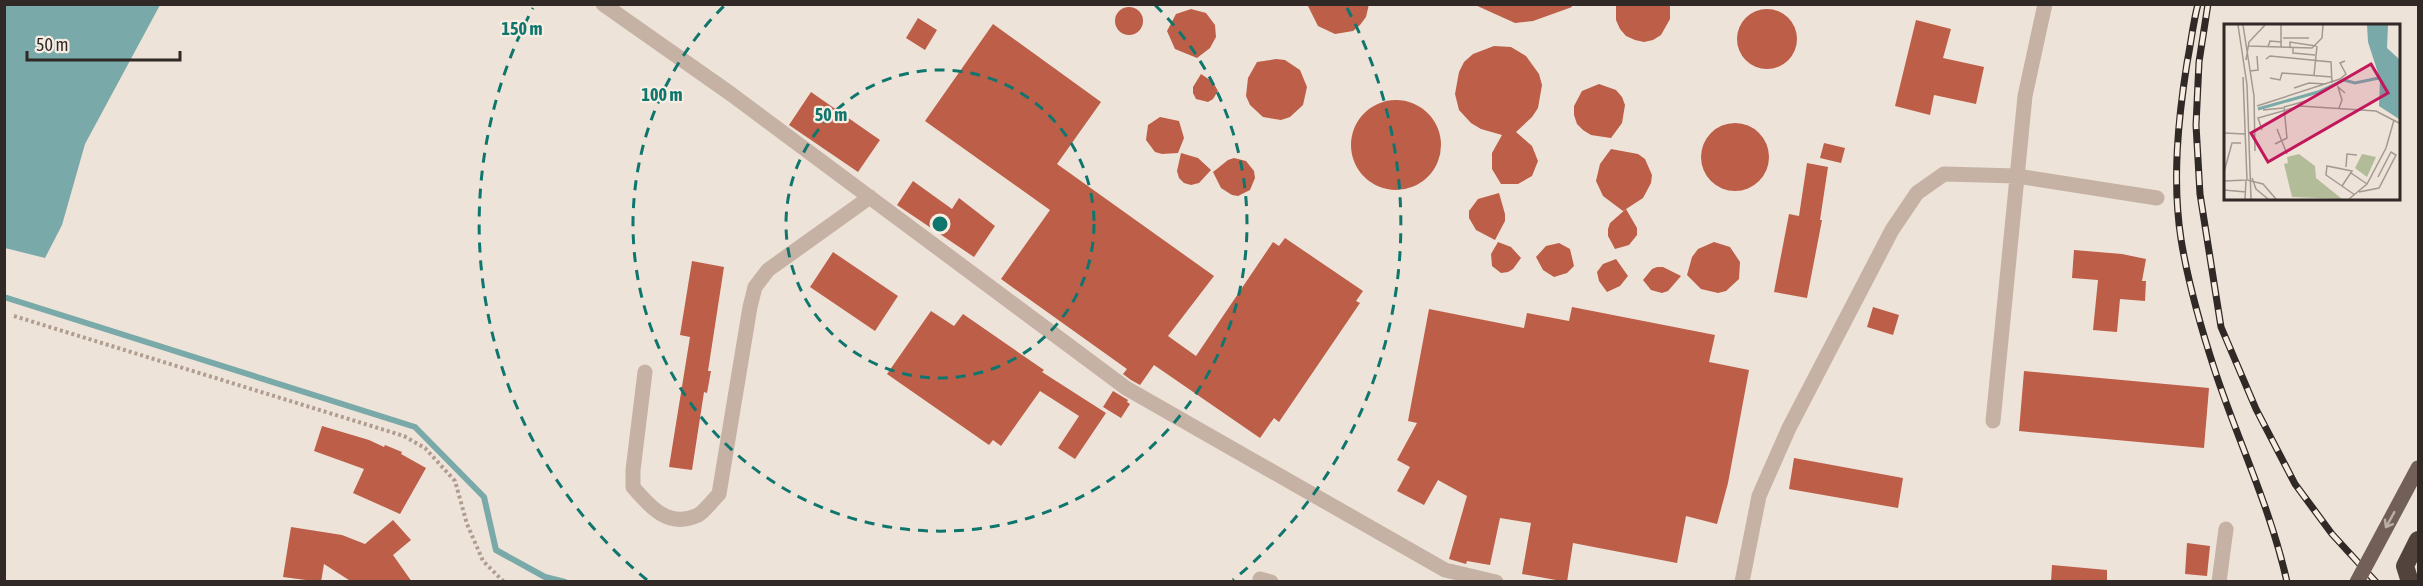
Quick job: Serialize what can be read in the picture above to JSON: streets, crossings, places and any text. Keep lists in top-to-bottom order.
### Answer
{
  "scale_bar": "50 m",
  "rings": ["150 m", "100 m", "50 m"]
}
